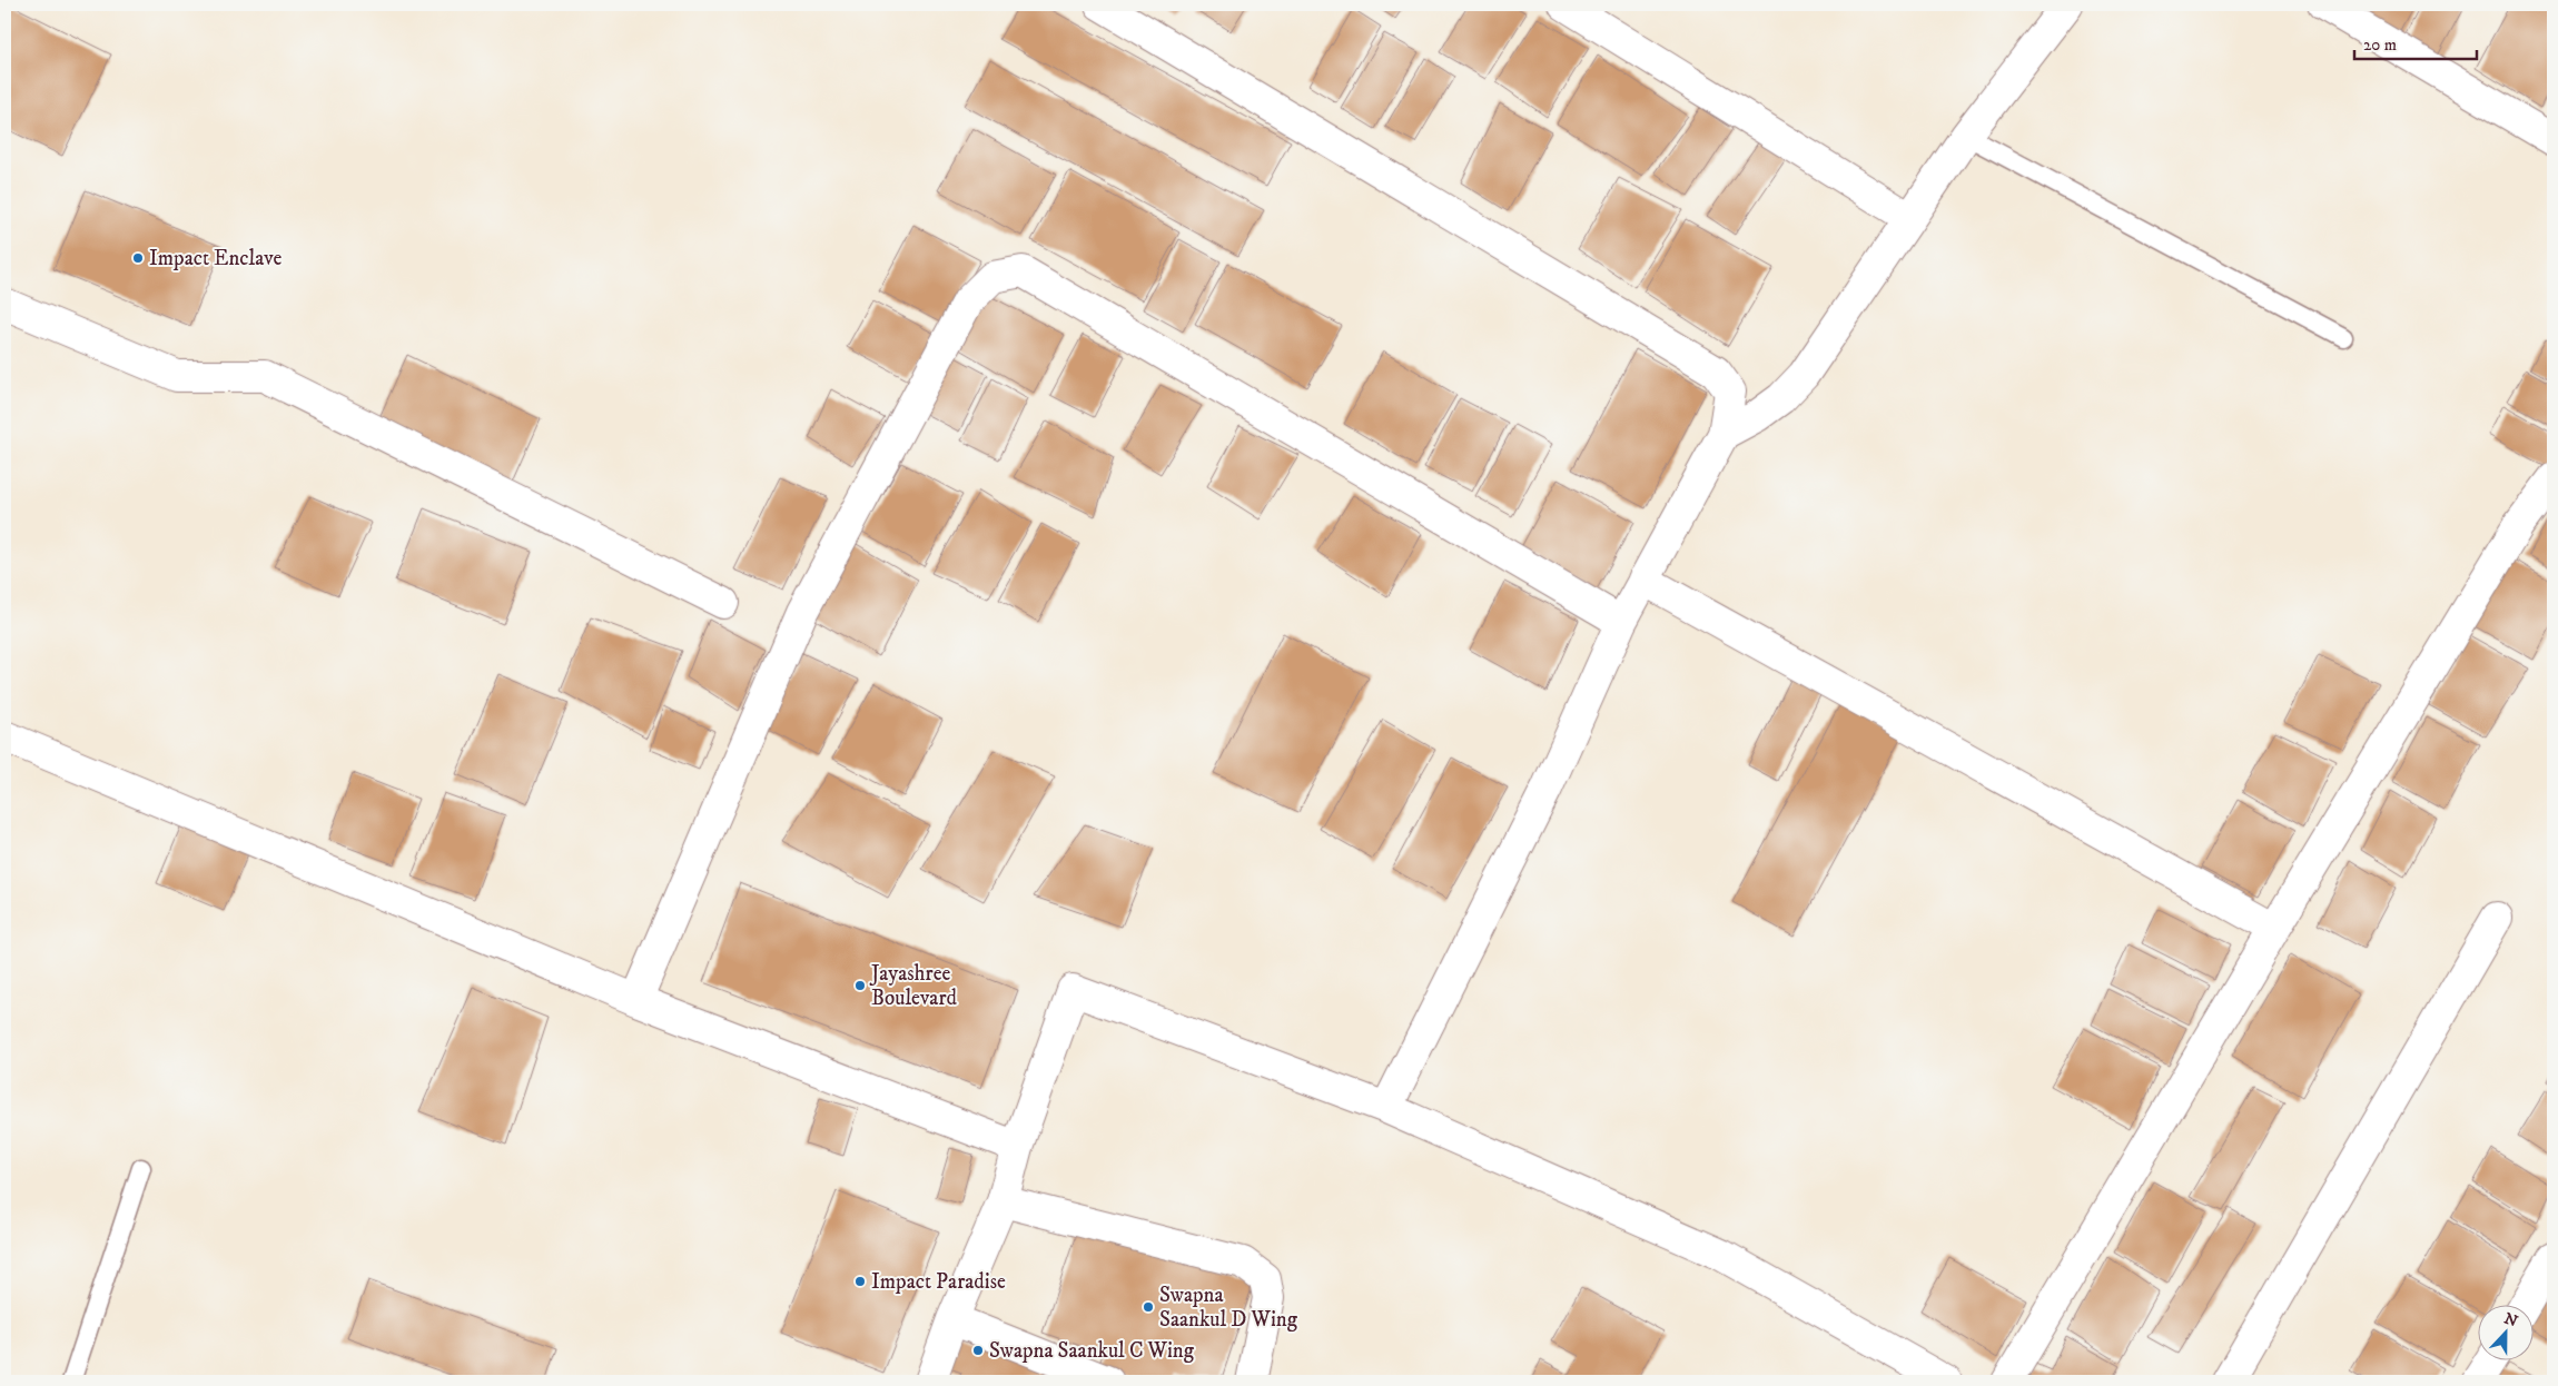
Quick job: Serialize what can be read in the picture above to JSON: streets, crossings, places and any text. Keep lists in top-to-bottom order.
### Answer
{
  "places": [
    "Impact Enclave",
    "Jayashree Boulevard",
    "Impact Paradise",
    "Swapna Saankul D Wing",
    "Swapna Saankul C Wing"
  ],
  "scale_bar": "20 m",
  "north": "top"
}
